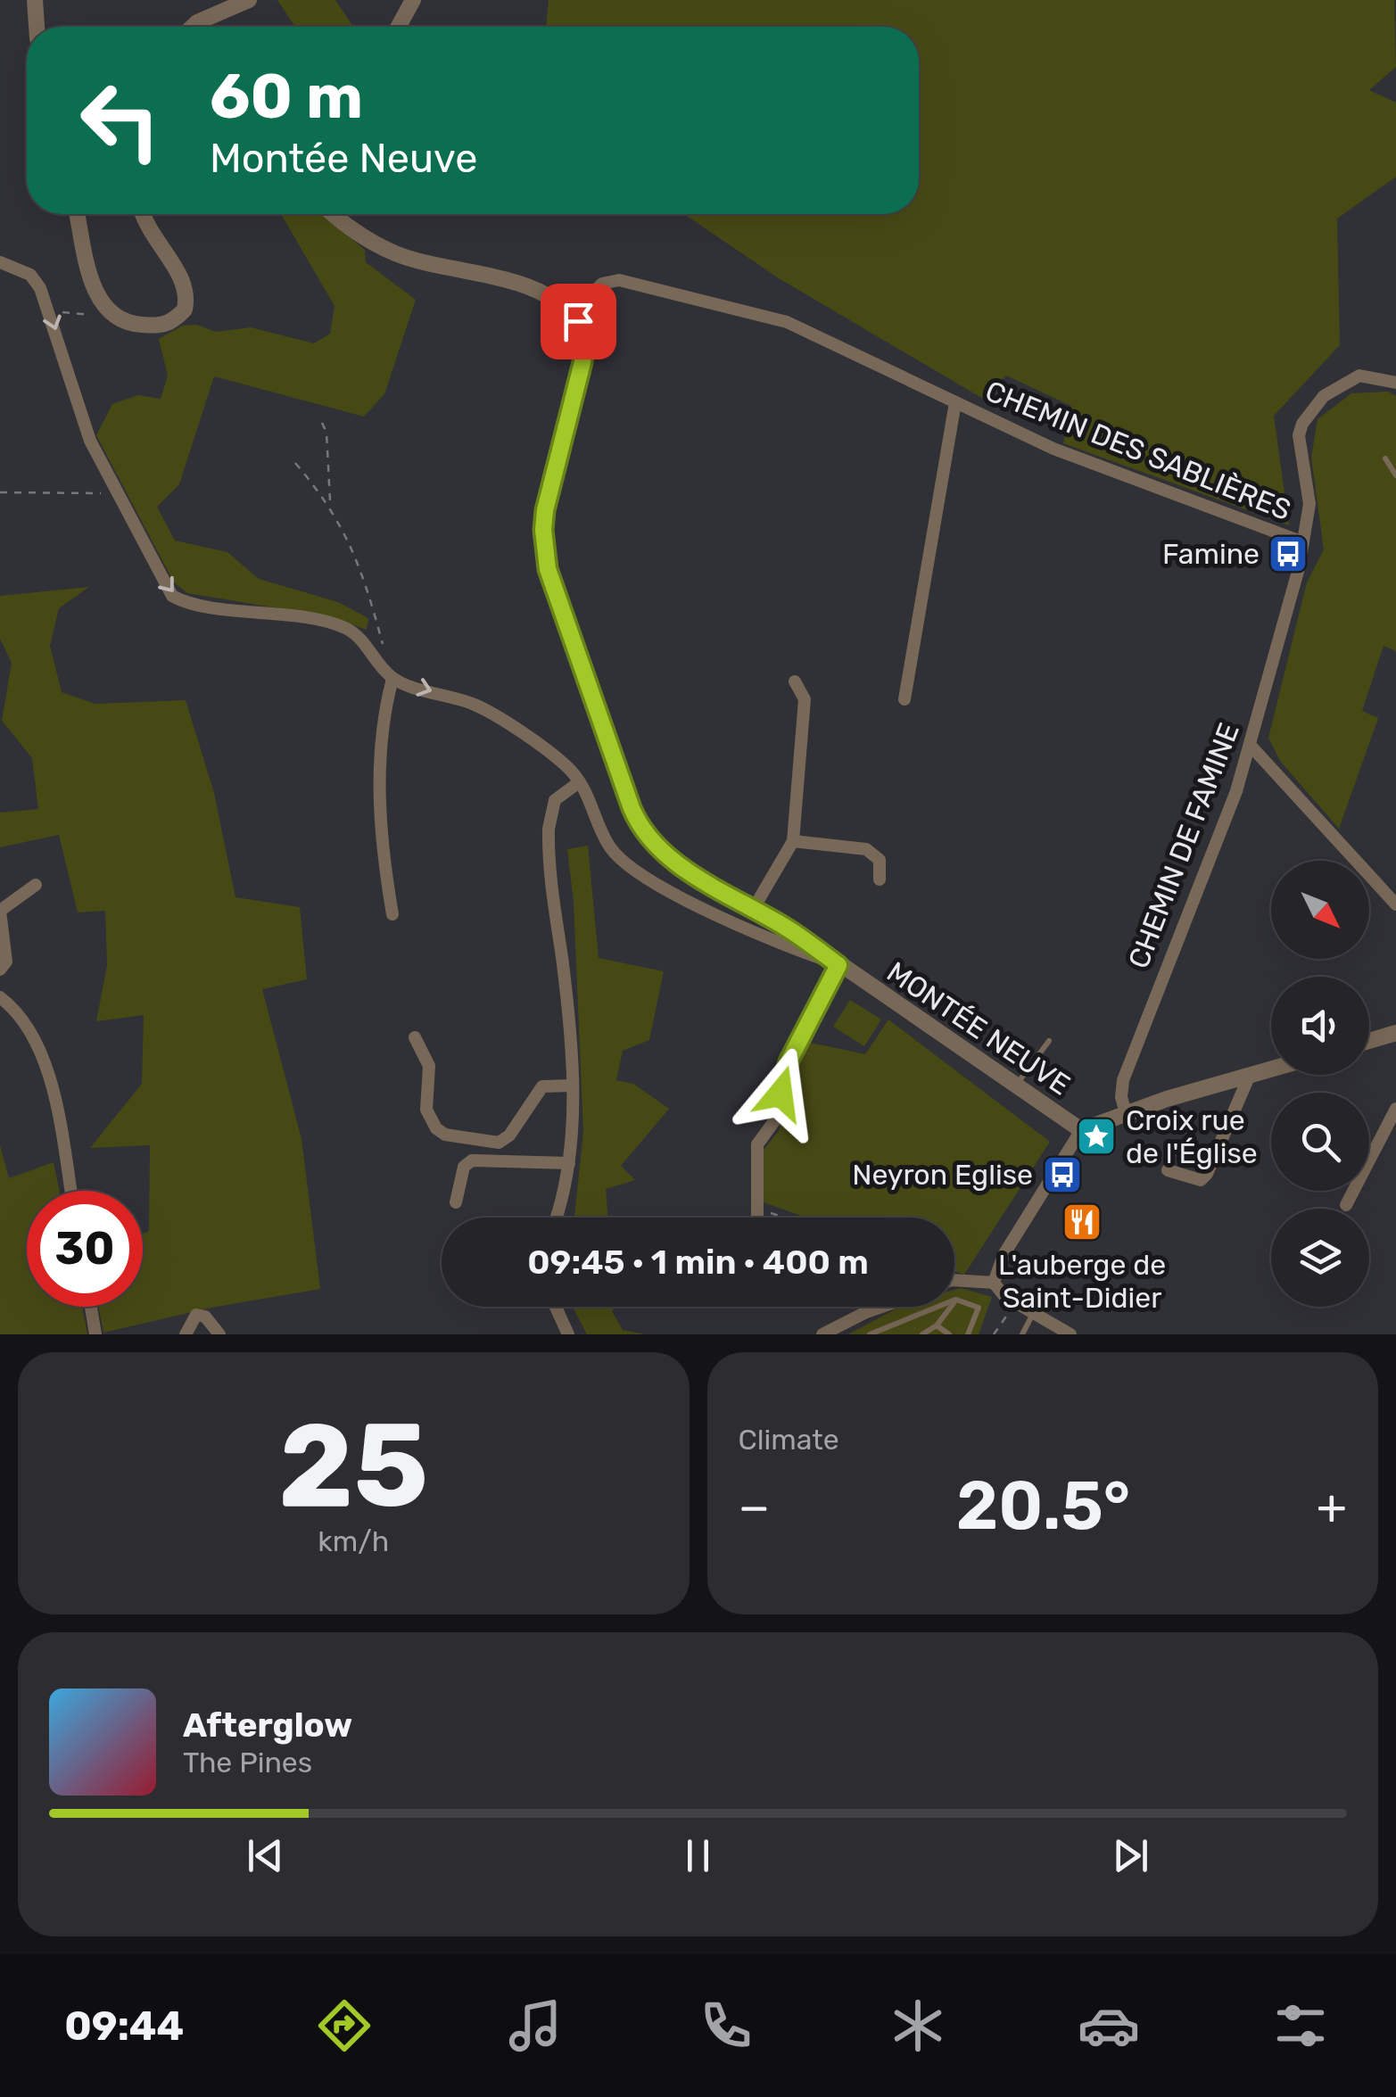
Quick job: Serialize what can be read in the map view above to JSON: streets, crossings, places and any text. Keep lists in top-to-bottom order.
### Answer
{
  "streets": {
    "street": ["CHEMIN DES SABLIÈRES", "CHEMIN DE FAMINE", "MONTÉE NEUVE"]
  },
  "crossings": [
    ["CHEMIN DES SABLIÈRES", "CHEMIN DE FAMINE"],
    ["CHEMIN DES SABLIÈRES", "MONTÉE NEUVE"]
  ],
  "places": {
    "bus stop": ["Famine", "Neyron Eglise"],
    "place": ["Croix rue de l'Église"],
    "restaurant": ["L'auberge de Saint-Didier"]
  },
  "north": "bottom right",
  "page": {
    "turn": ["60 m", "Montée Neuve"],
    "limit": "30",
    "trip": "09:45 · 1 min · 400 m",
    "tile": [
      ["25", "km/h"],
      "Climate"
    ],
    "heat": ["−", "20.5°", "+"],
    "song": ["Afterglow", "The Pines"],
    "tabs": "09:44"
  }
}
